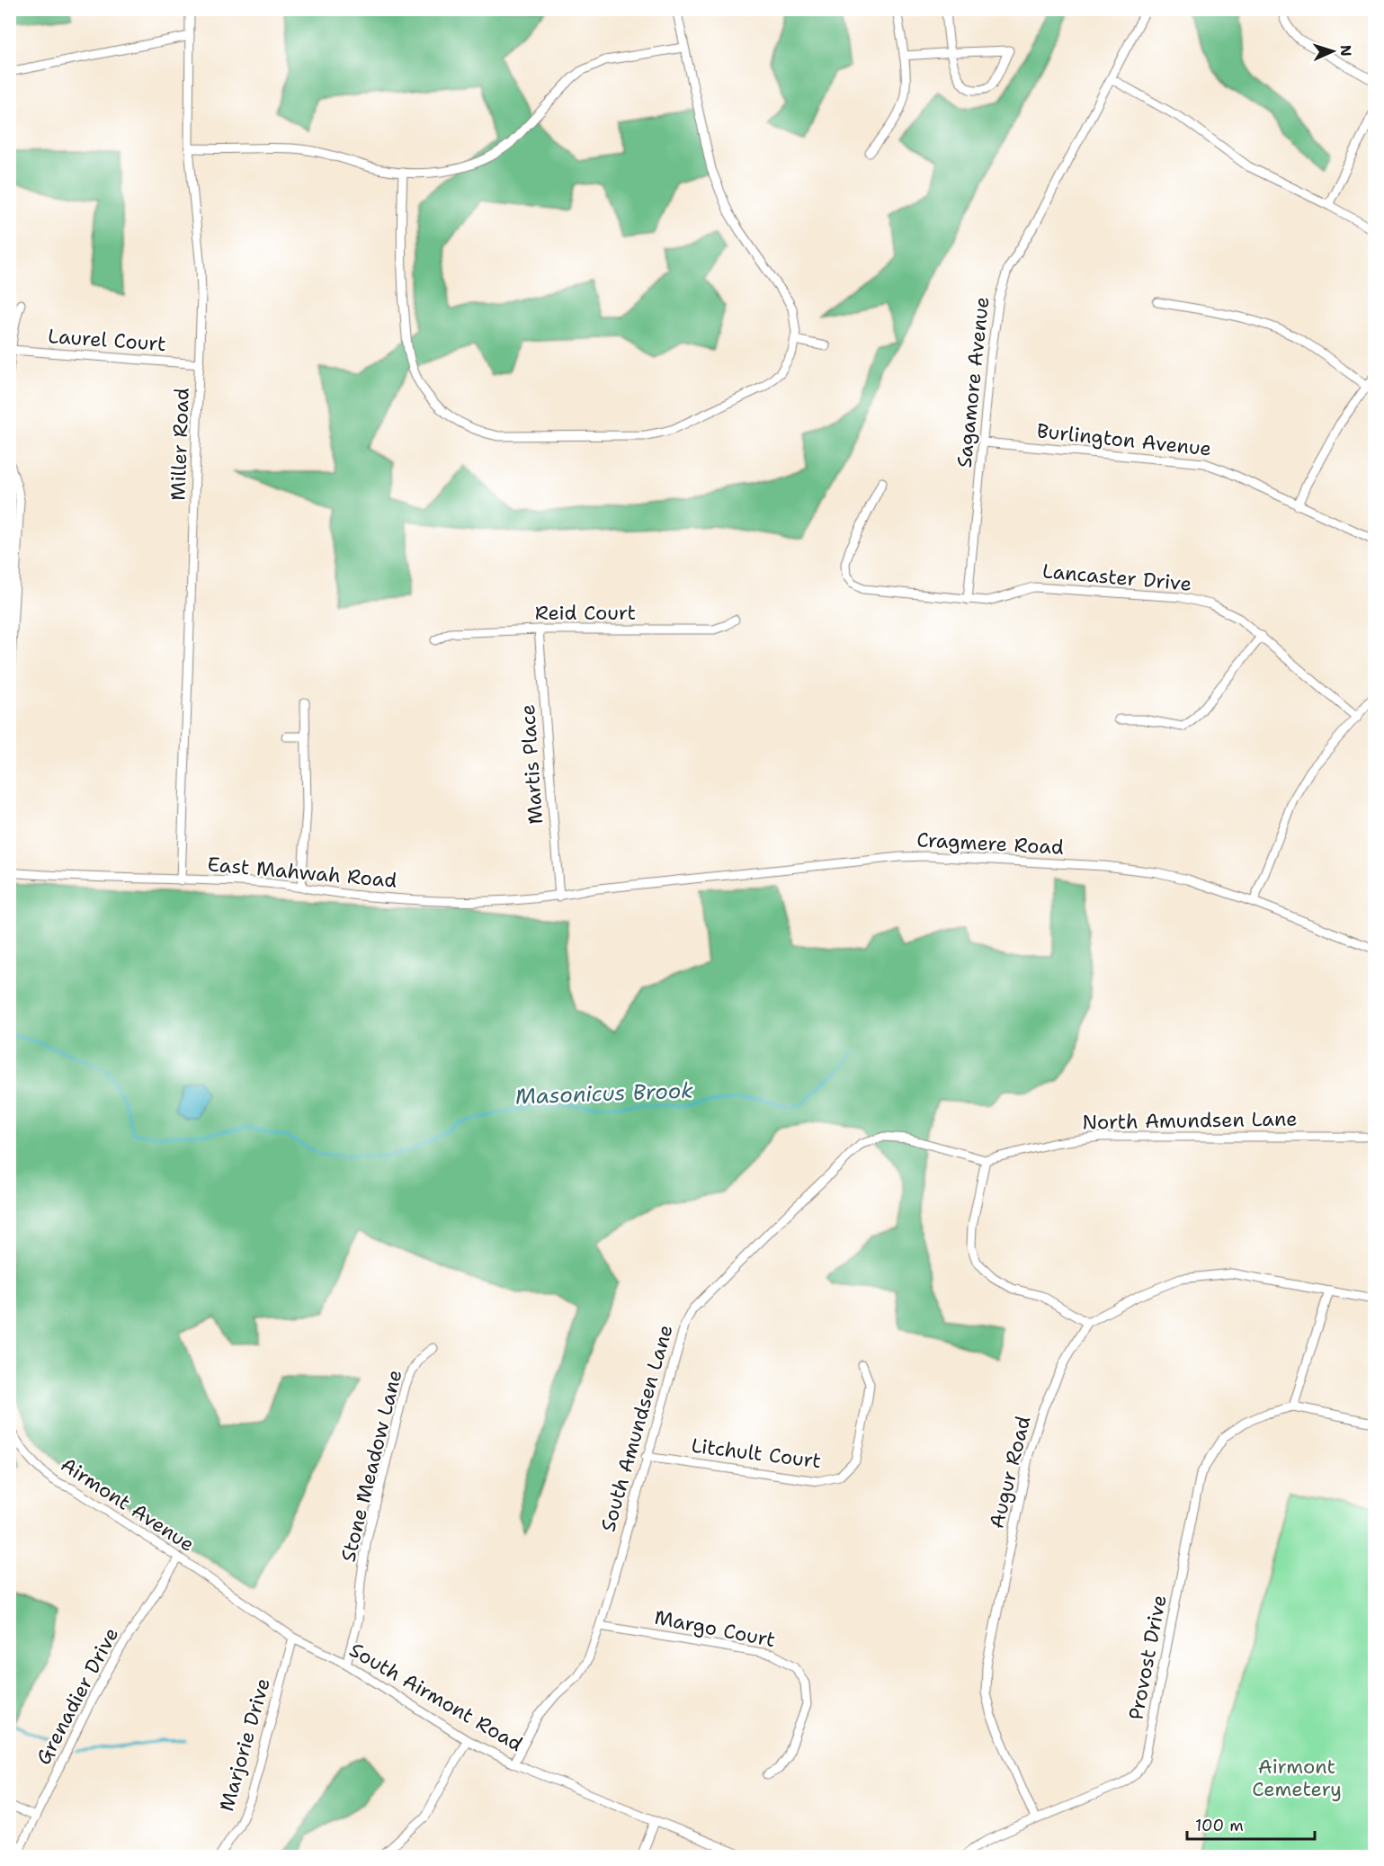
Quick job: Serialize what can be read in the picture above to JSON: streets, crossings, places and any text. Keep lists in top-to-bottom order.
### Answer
{
  "streets": {
    "street": [
      "Laurel Court",
      "Sagamore Avenue",
      "Burlington Avenue",
      "Miller Road",
      "Lancaster Drive",
      "Reid Court",
      "Martis Place",
      "Cragmere Road",
      "East Mahwah Road",
      "North Amundsen Lane",
      "South Amundsen Lane",
      "Litchult Court",
      "Stone Meadow Lane",
      "Augur Road",
      "Airmont Avenue",
      "Margo Court",
      "Provost Drive",
      "Grenadier Drive",
      "South Airmont Road",
      "Marjorie Drive"
    ]
  },
  "crossings": [
    ["Laurel Court", "Miller Road"],
    ["Sagamore Avenue", "Burlington Avenue"],
    ["Sagamore Avenue", "Lancaster Drive"],
    ["Miller Road", "East Mahwah Road"],
    ["Reid Court", "Martis Place"],
    ["Martis Place", "East Mahwah Road"],
    ["Cragmere Road", "East Mahwah Road"],
    ["North Amundsen Lane", "South Amundsen Lane"],
    ["South Amundsen Lane", "Litchult Court"],
    ["South Amundsen Lane", "Margo Court"],
    ["South Amundsen Lane", "South Airmont Road"],
    ["Stone Meadow Lane", "South Airmont Road"],
    ["Augur Road", "Provost Drive"],
    ["Airmont Avenue", "Grenadier Drive"],
    ["Airmont Avenue", "South Airmont Road"],
    ["South Airmont Road", "Marjorie Drive"]
  ],
  "water": ["Masonicus Brook"],
  "parks": ["Airmont Cemetery"],
  "scale_bar": "100 m",
  "north": "right"
}
